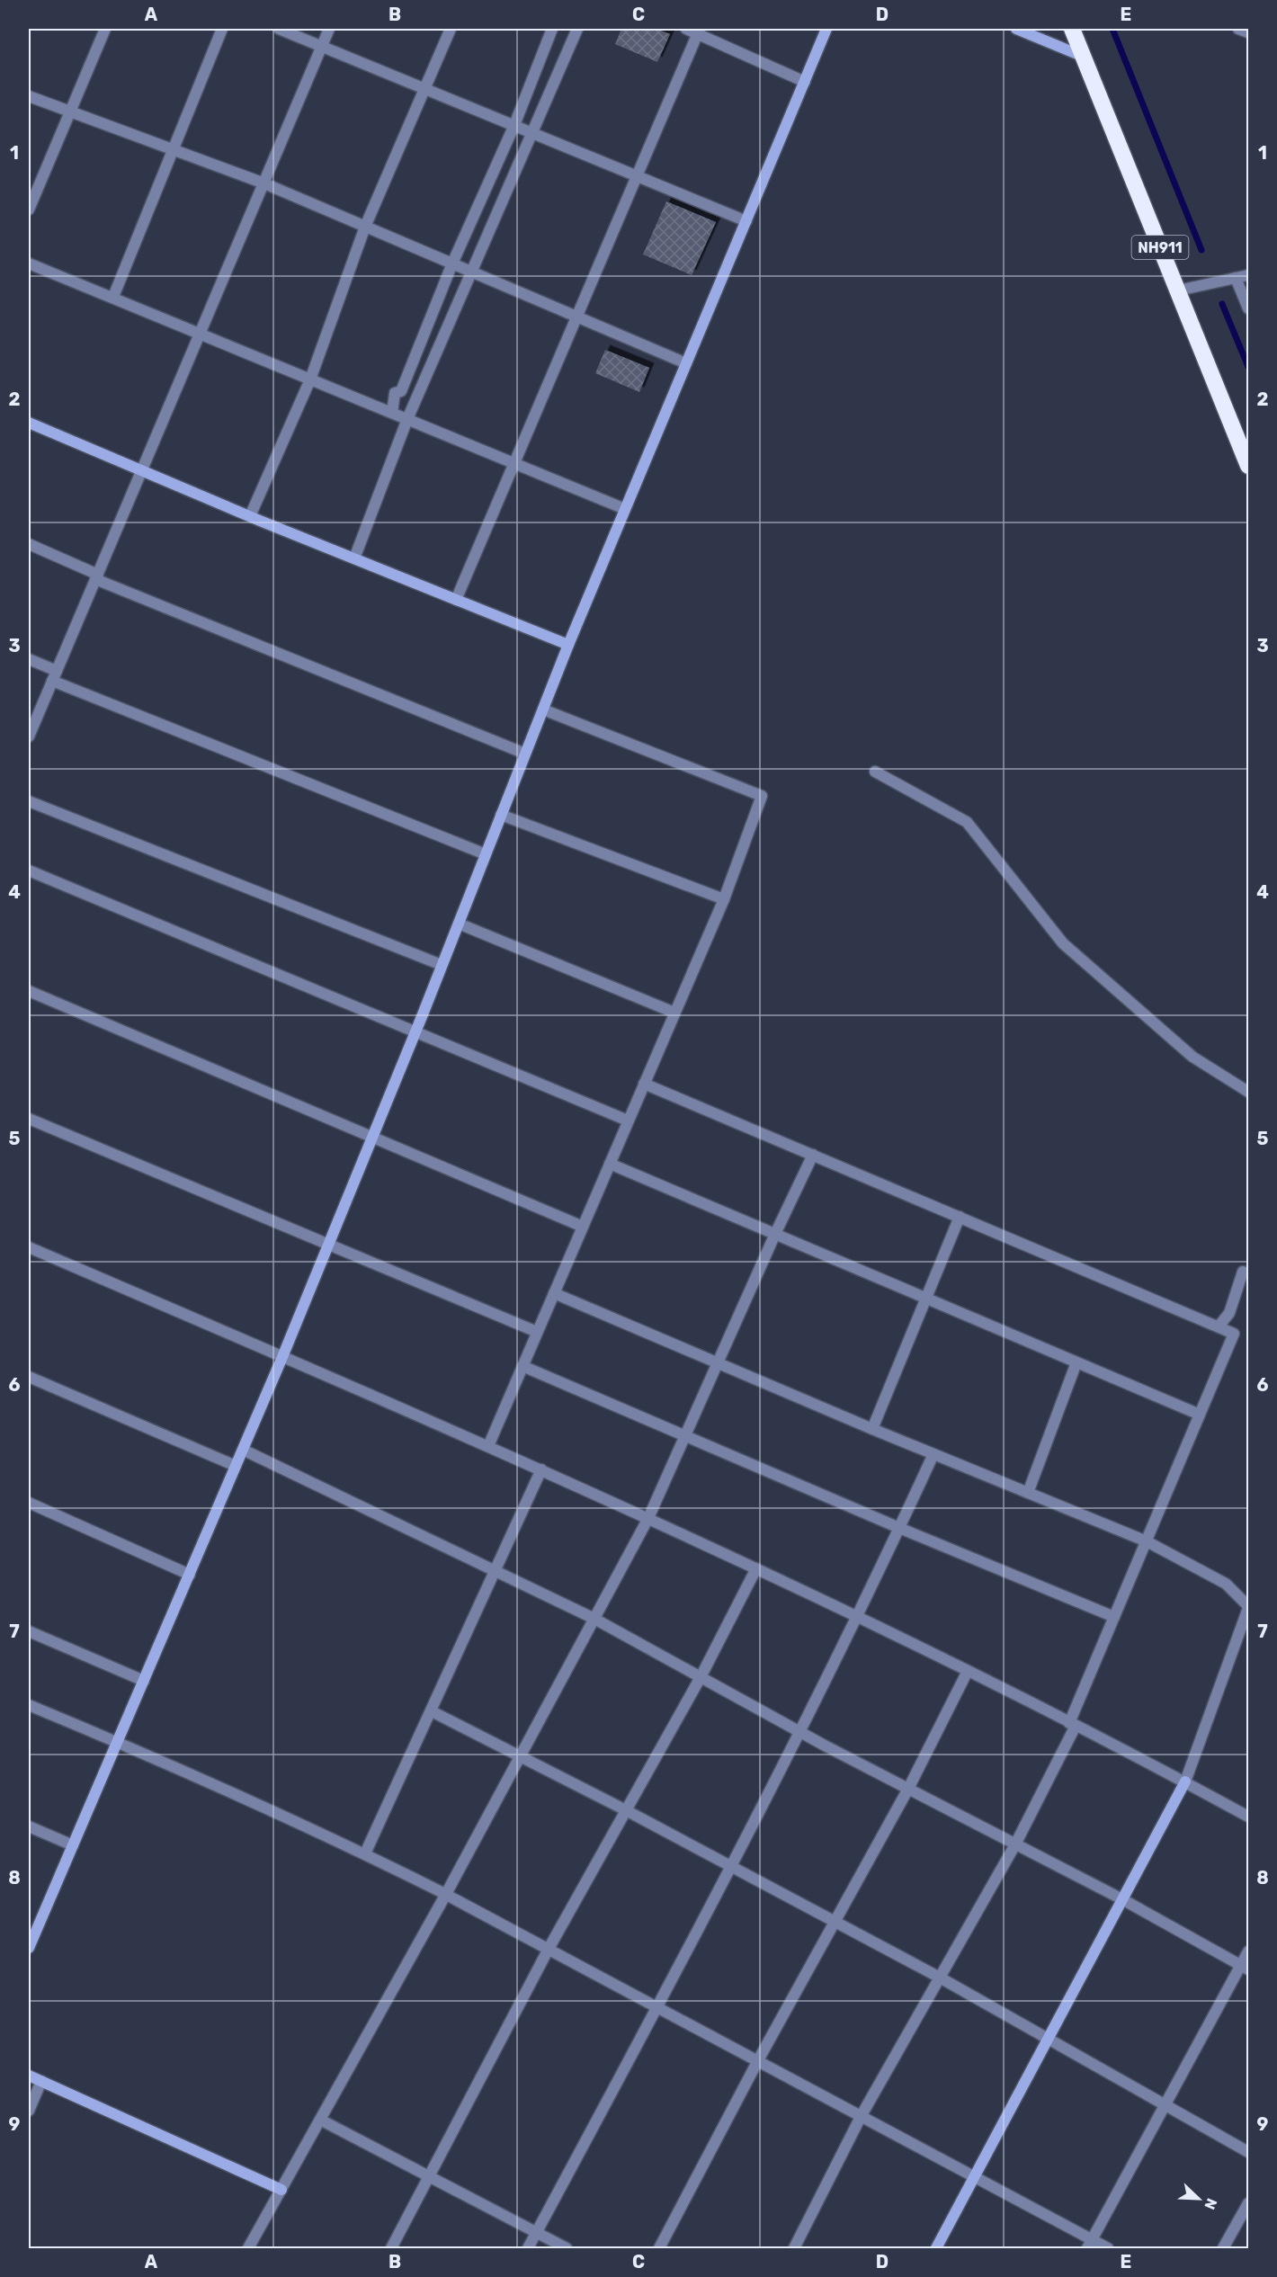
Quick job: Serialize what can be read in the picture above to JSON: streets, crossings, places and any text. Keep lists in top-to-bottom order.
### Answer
{
  "streets": {
    "highway": ["NH911"]
  },
  "north": "bottom right",
  "grid": {
    "columns": [
      "A",
      "B",
      "C",
      "D",
      "E"
    ],
    "rows": [
      "1",
      "2",
      "3",
      "4",
      "5",
      "6",
      "7",
      "8",
      "9"
    ]
  }
}
